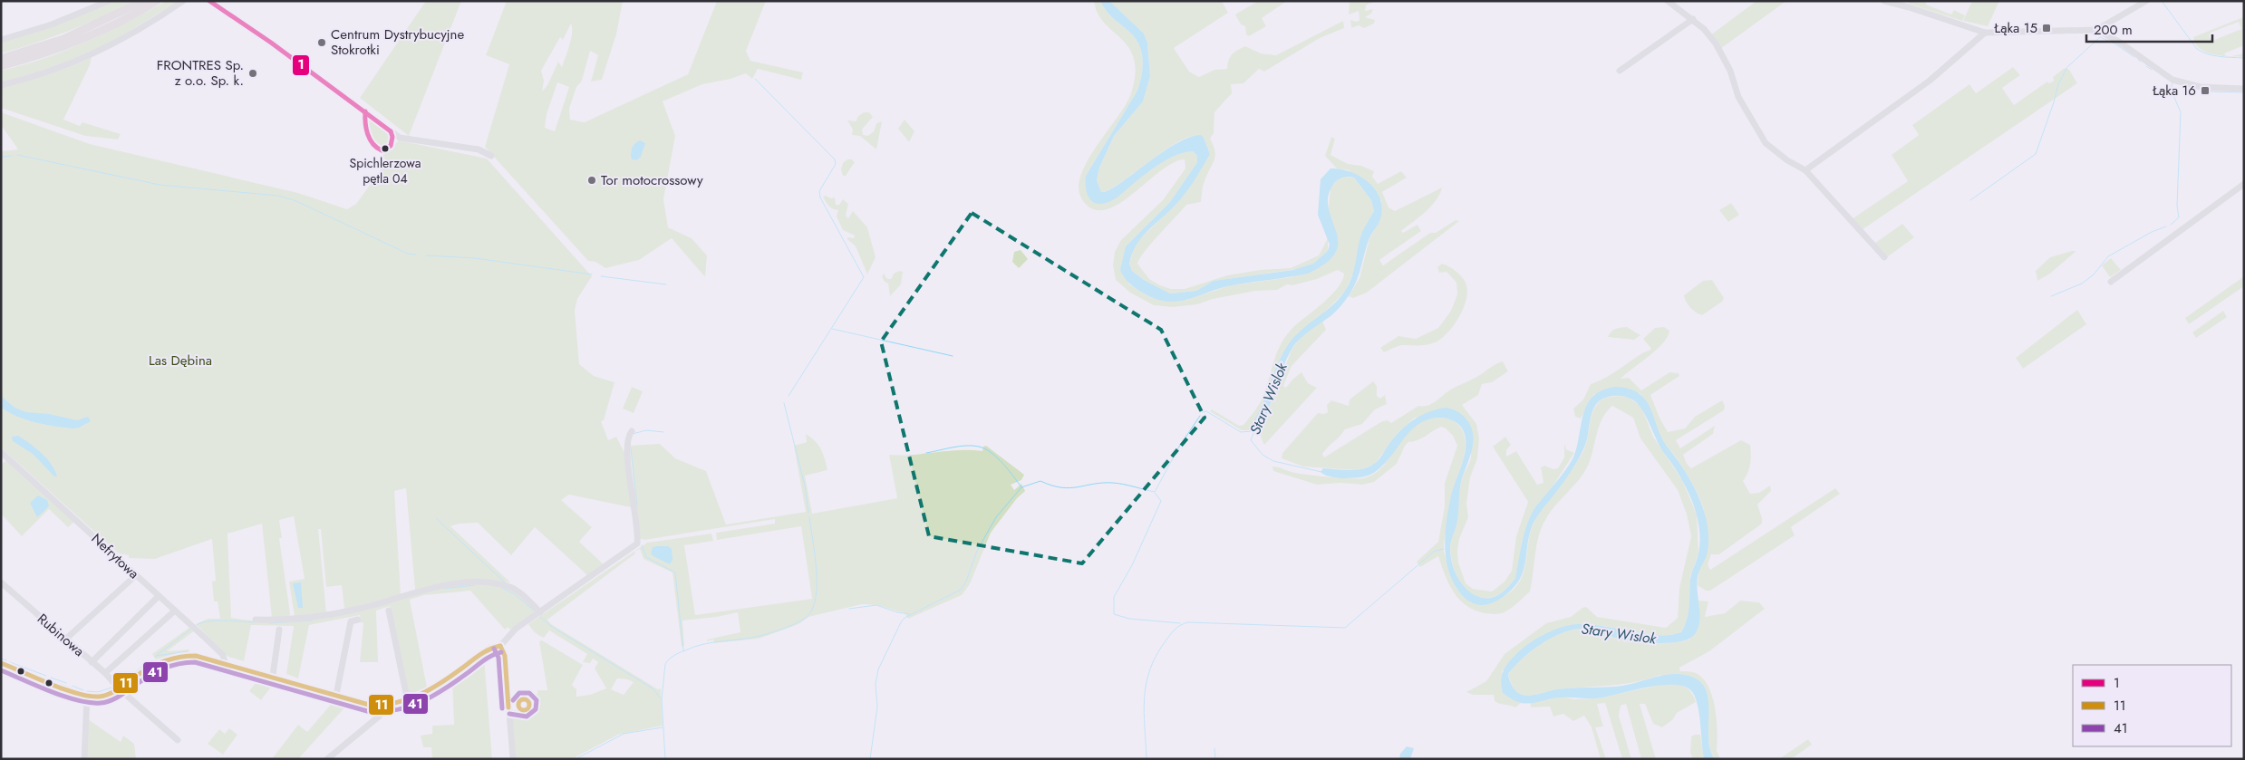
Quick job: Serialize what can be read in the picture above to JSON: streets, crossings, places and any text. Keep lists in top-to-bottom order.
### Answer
{
  "streets": {
    "street": ["Nefrytowa", "Rubinowa"]
  },
  "water": ["Stary Wislok"],
  "parks": ["Las Dębina"],
  "places": {
    "transit": ["Łąka 15", "Łąka 16"],
    "other": [
      "Centrum Dystrybucyjne Stokrotki",
      "FRONTRES Sp. z o.o. Sp. k.",
      "Spichlerzowa pętla 04",
      "Tor motocrossowy"
    ]
  },
  "lines": ["transit line 1", "transit line 11", "transit line 41"],
  "legend": ["1", "11", "41"],
  "scale_bar": "200 m"
}
